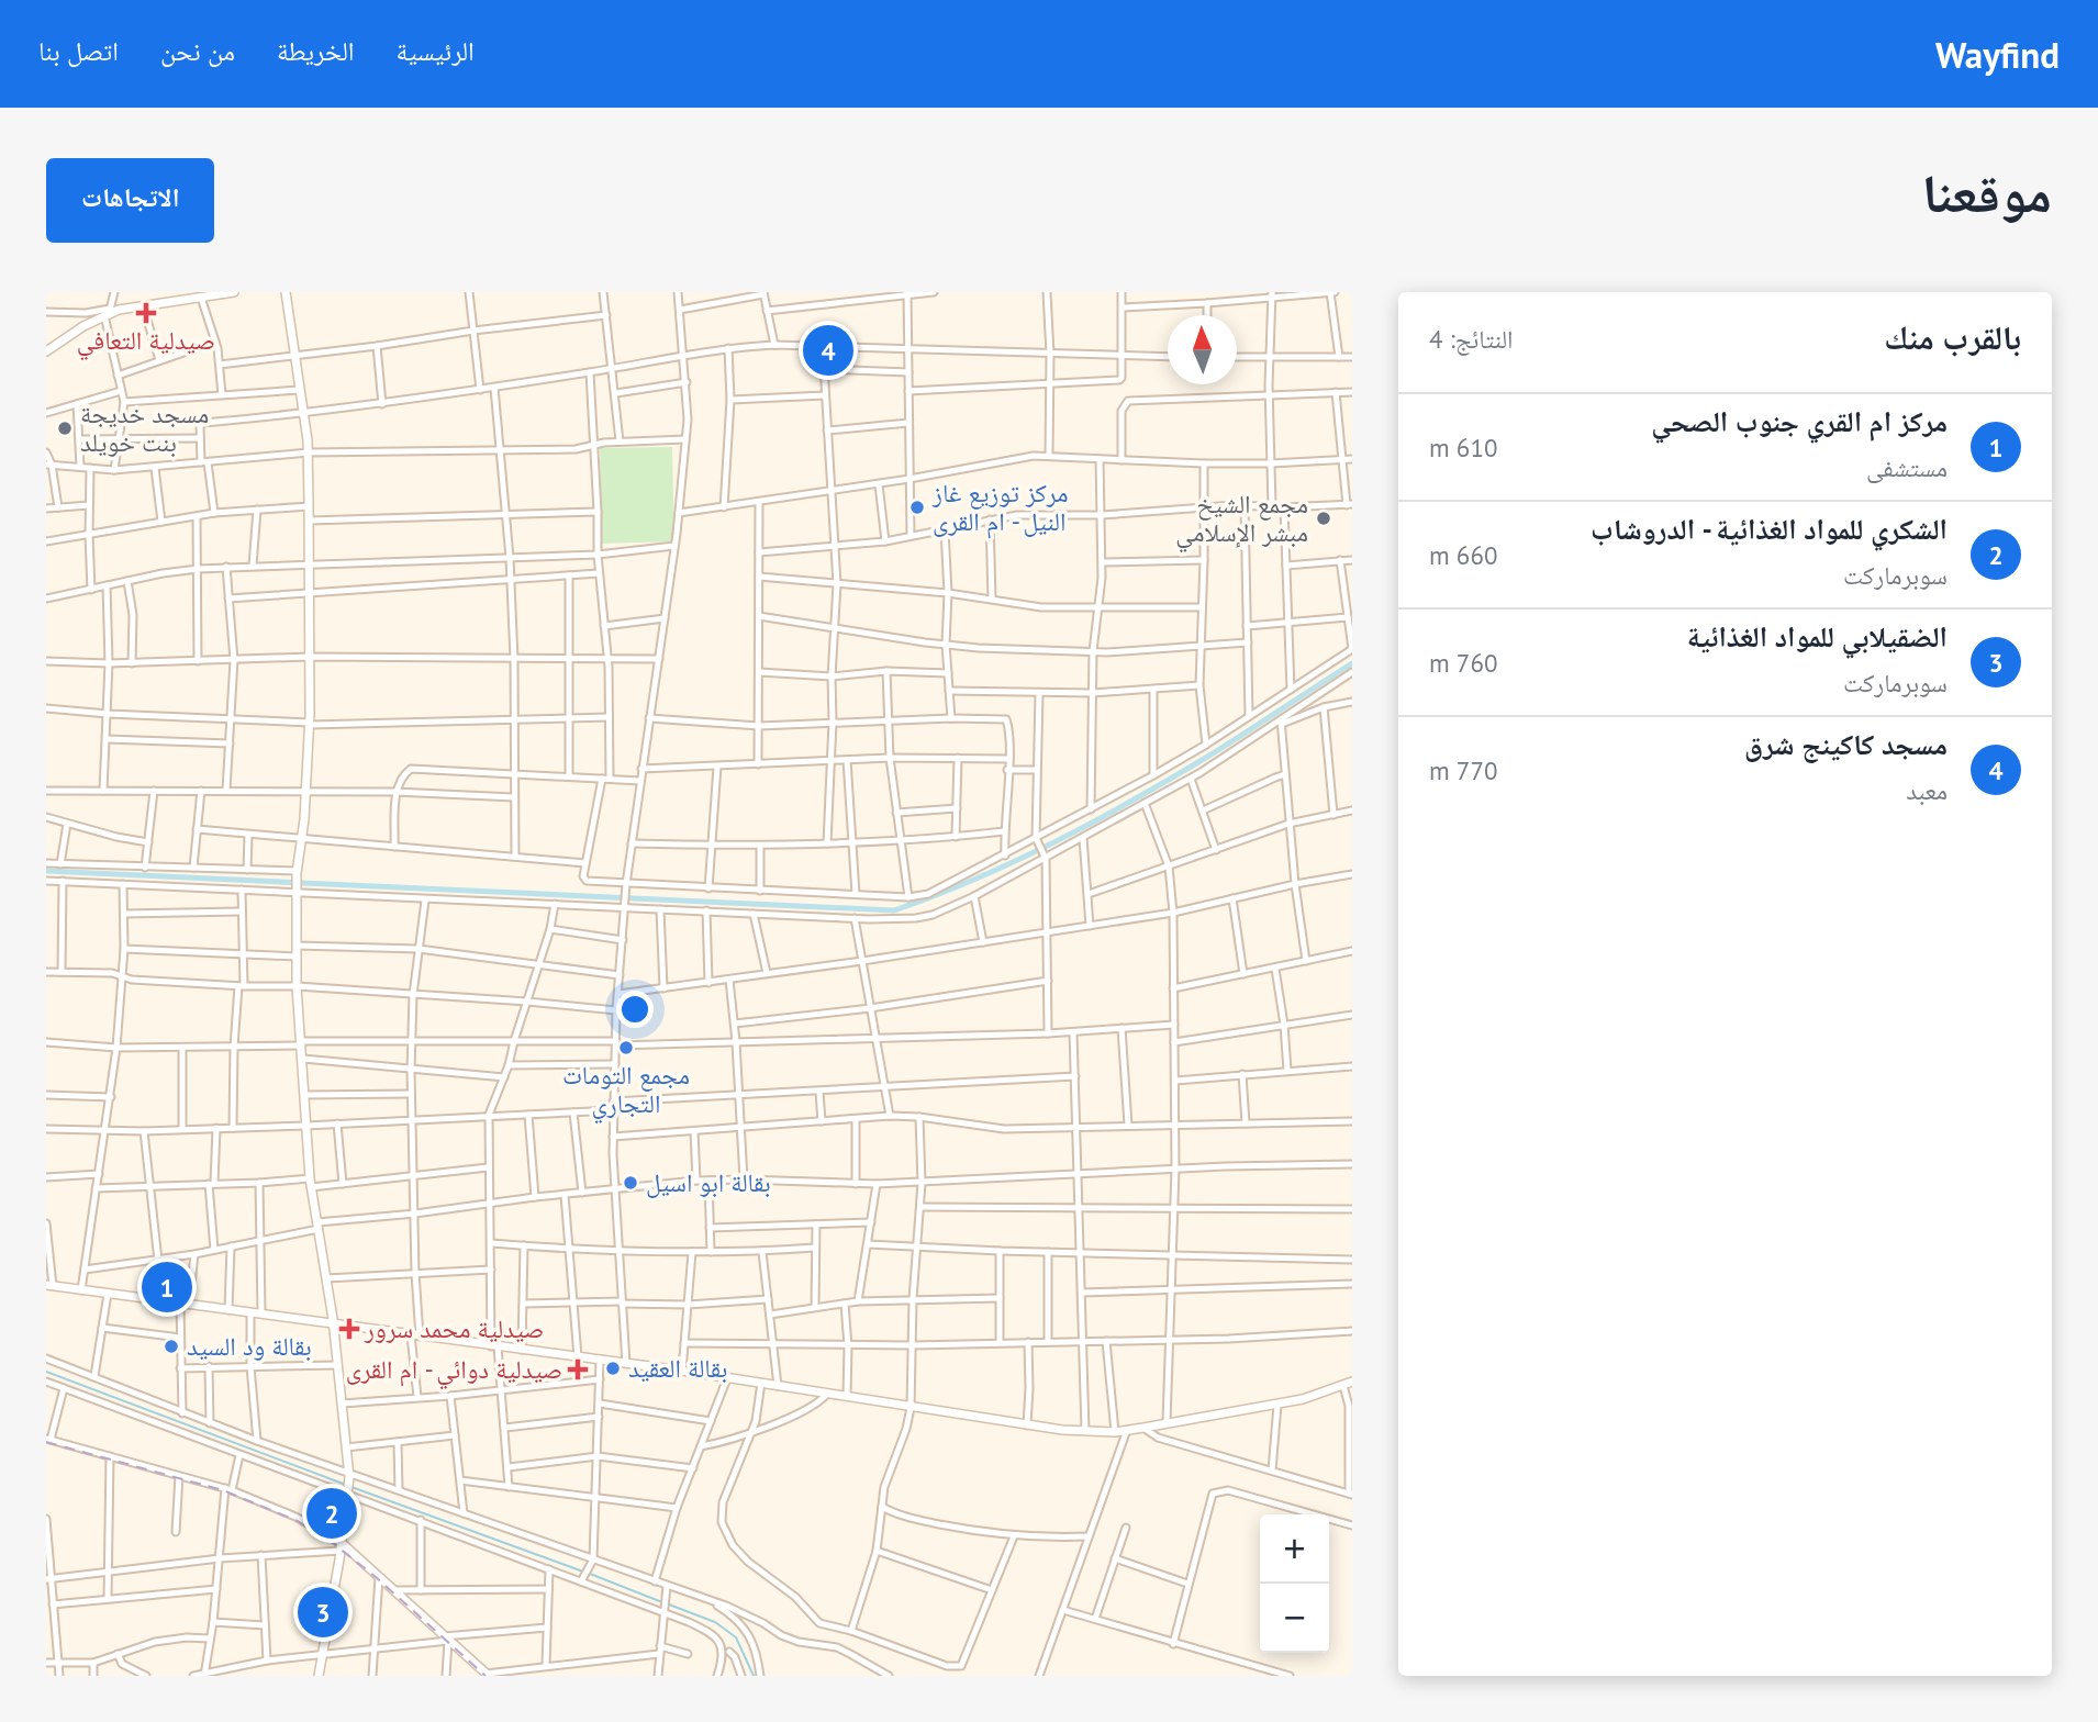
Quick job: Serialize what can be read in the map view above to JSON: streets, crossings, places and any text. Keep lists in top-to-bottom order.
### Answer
{
  "places": {
    "health": ["صيدلية التعافي", "صيدلية محمد سرور", "صيدلية دوائي - ام القرى"],
    "other": [
      "مسجد خديجة بنت خويلد",
      "مركز توزيع غاز النيل - ام القرى",
      "مجمع الشيخ مبشر الإسلامي",
      "مجمع التومات التجاري",
      "بقالة ابو اسيل",
      "بقالة ود السيد",
      "بقالة العقيد"
    ]
  },
  "north": "top",
  "page": {
    "header": "Wayfind",
    "nav": [
      "الرئيسية",
      "الخريطة",
      "من نحن",
      "اتصل بنا"
    ],
    "title": "موقعنا",
    "buttons": "الاتجاهات",
    "heading": ["بالقرب منك", "النتائج: 4"],
    "pins": [
      "4",
      "1",
      "2",
      "3"
    ],
    "list": [
      {
        "mark": "1",
        "name": "مركز ام القري جنوب الصحي",
        "note": "مستشفى",
        "value": "610 m"
      },
      {
        "mark": "2",
        "name": "الشكري للمواد الغذائية - الدروشاب",
        "note": "سوبرماركت",
        "value": "660 m"
      },
      {
        "mark": "3",
        "name": "الضقيلابي للمواد الغذائية",
        "note": "سوبرماركت",
        "value": "760 m"
      },
      {
        "mark": "4",
        "name": "مسجد كاكينج شرق",
        "note": "معبد",
        "value": "770 m"
      }
    ],
    "map_buttons": ["+", "−"]
  }
}
